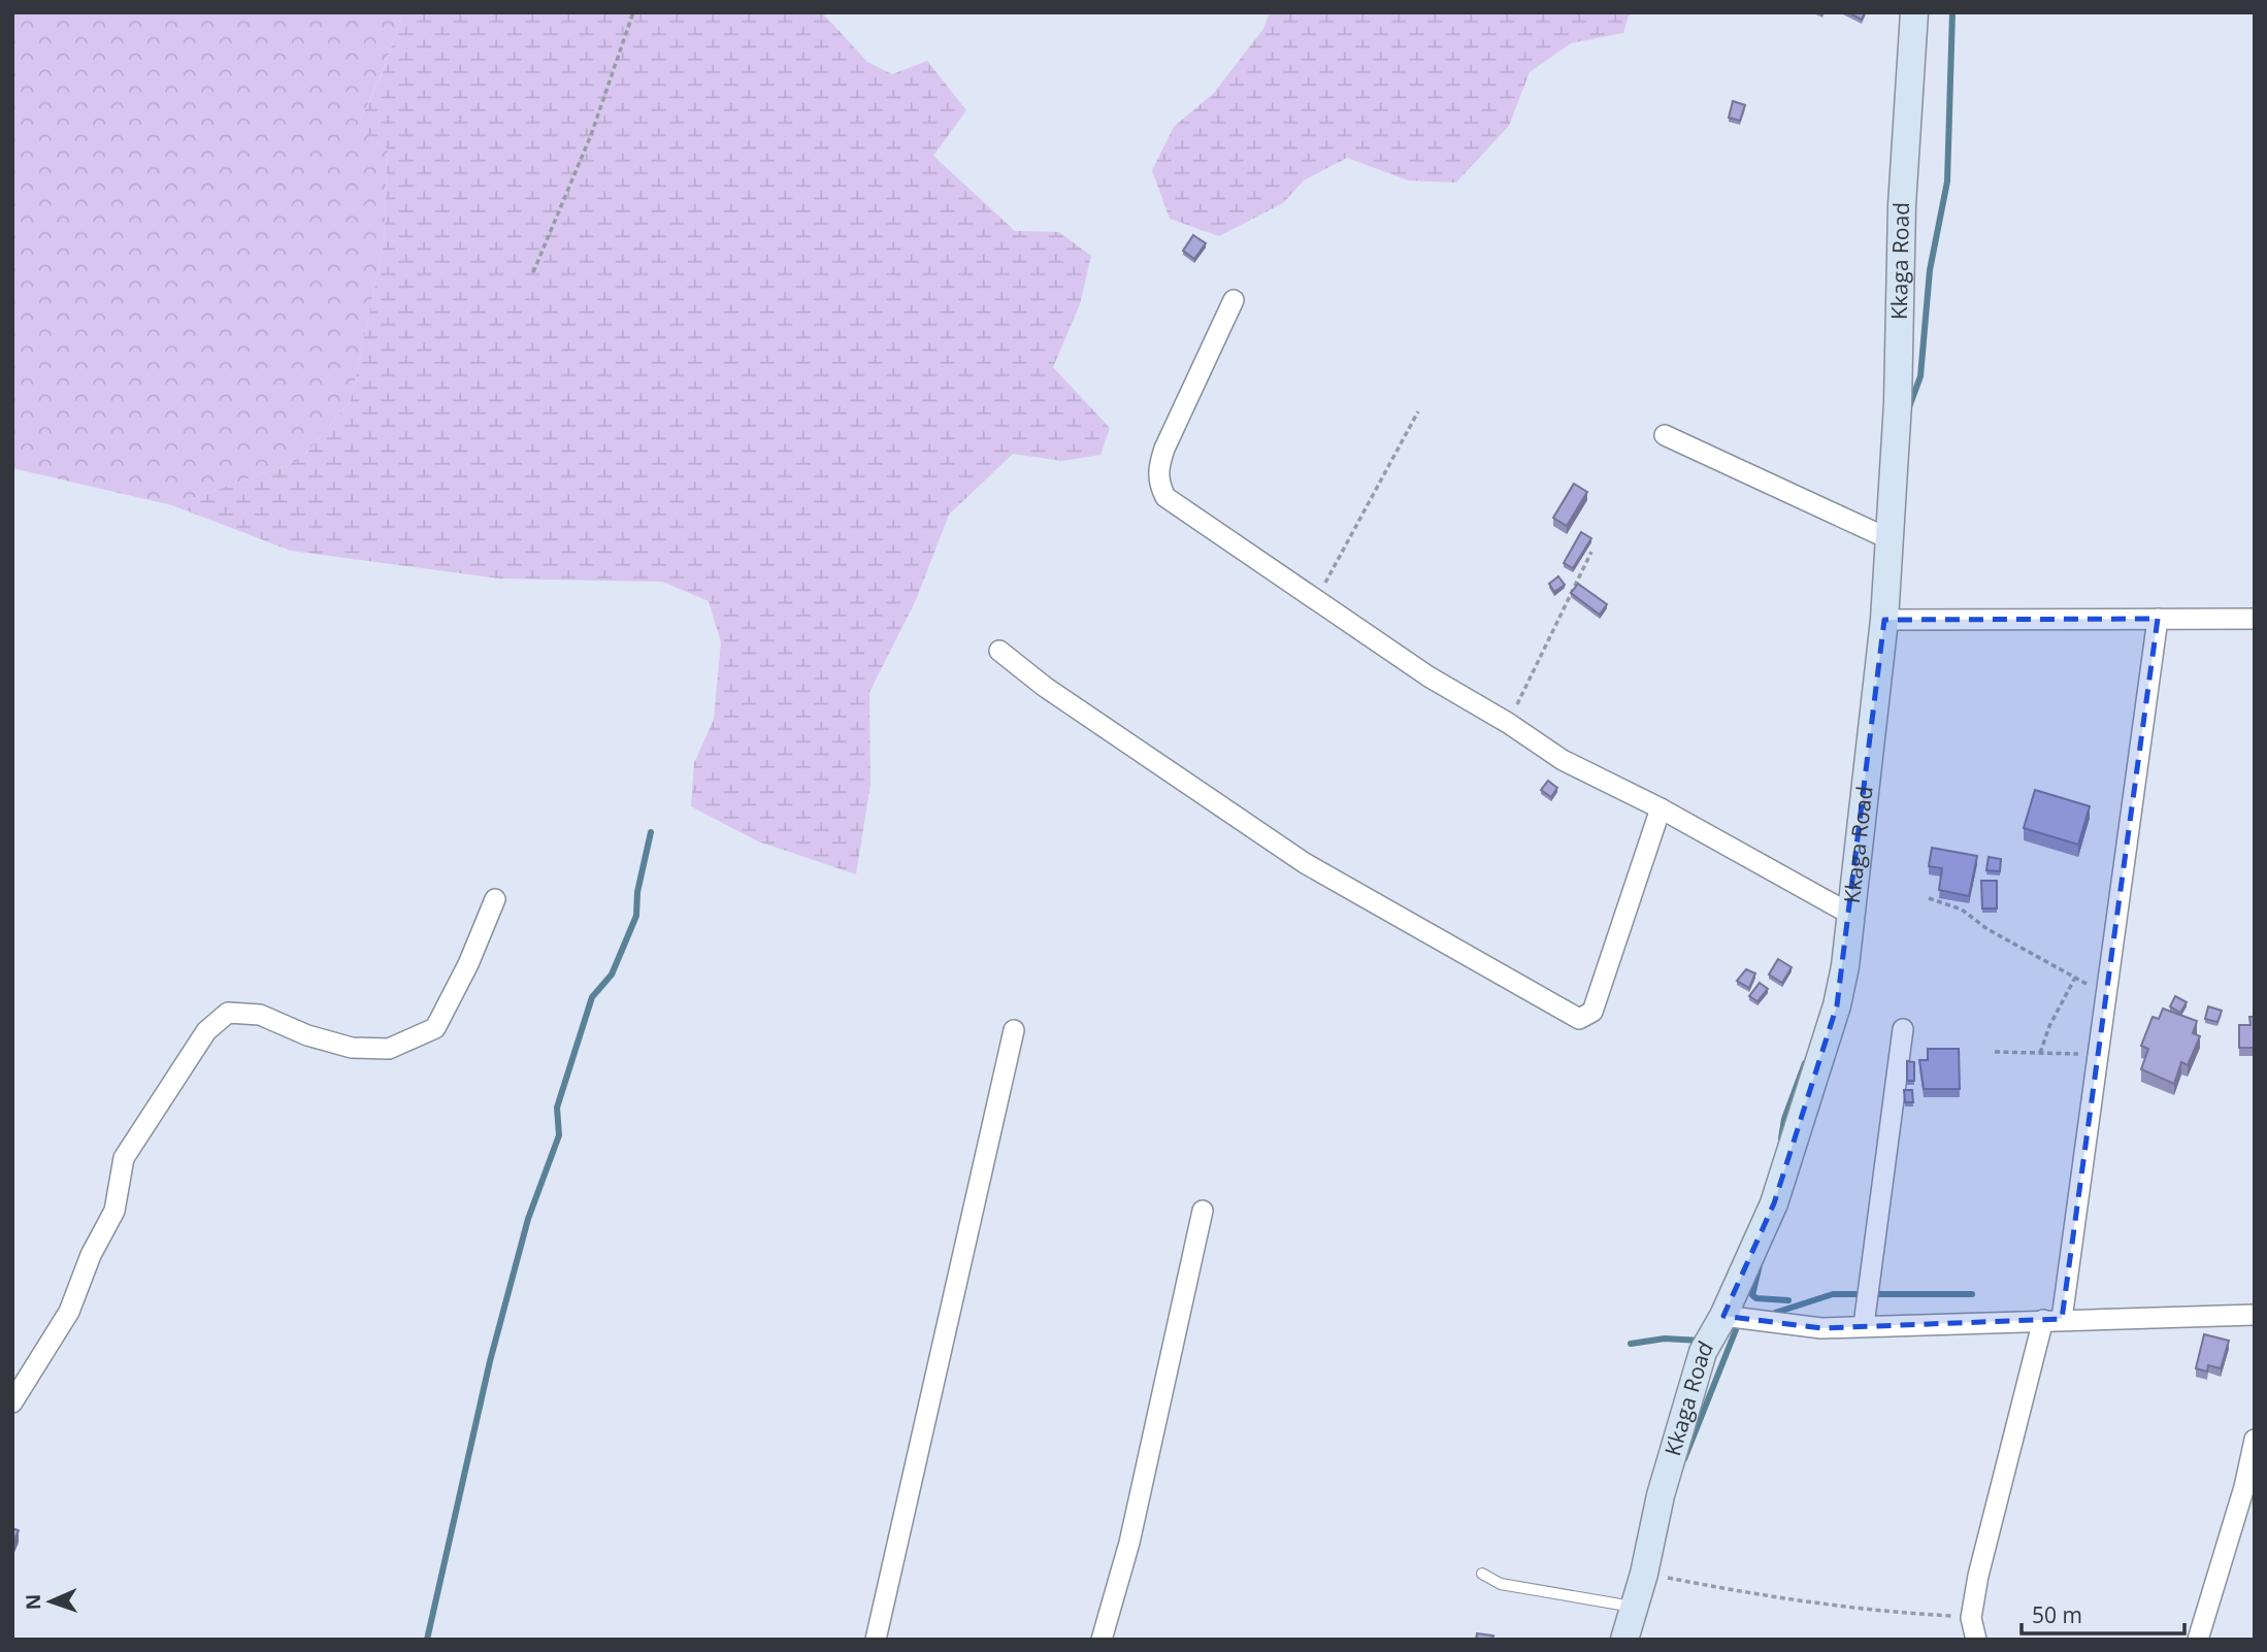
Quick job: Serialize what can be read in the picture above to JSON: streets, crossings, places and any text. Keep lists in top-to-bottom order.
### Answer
{
  "streets": {
    "street": ["Kkaga Road"]
  },
  "scale_bar": "50 m",
  "north": "left"
}
